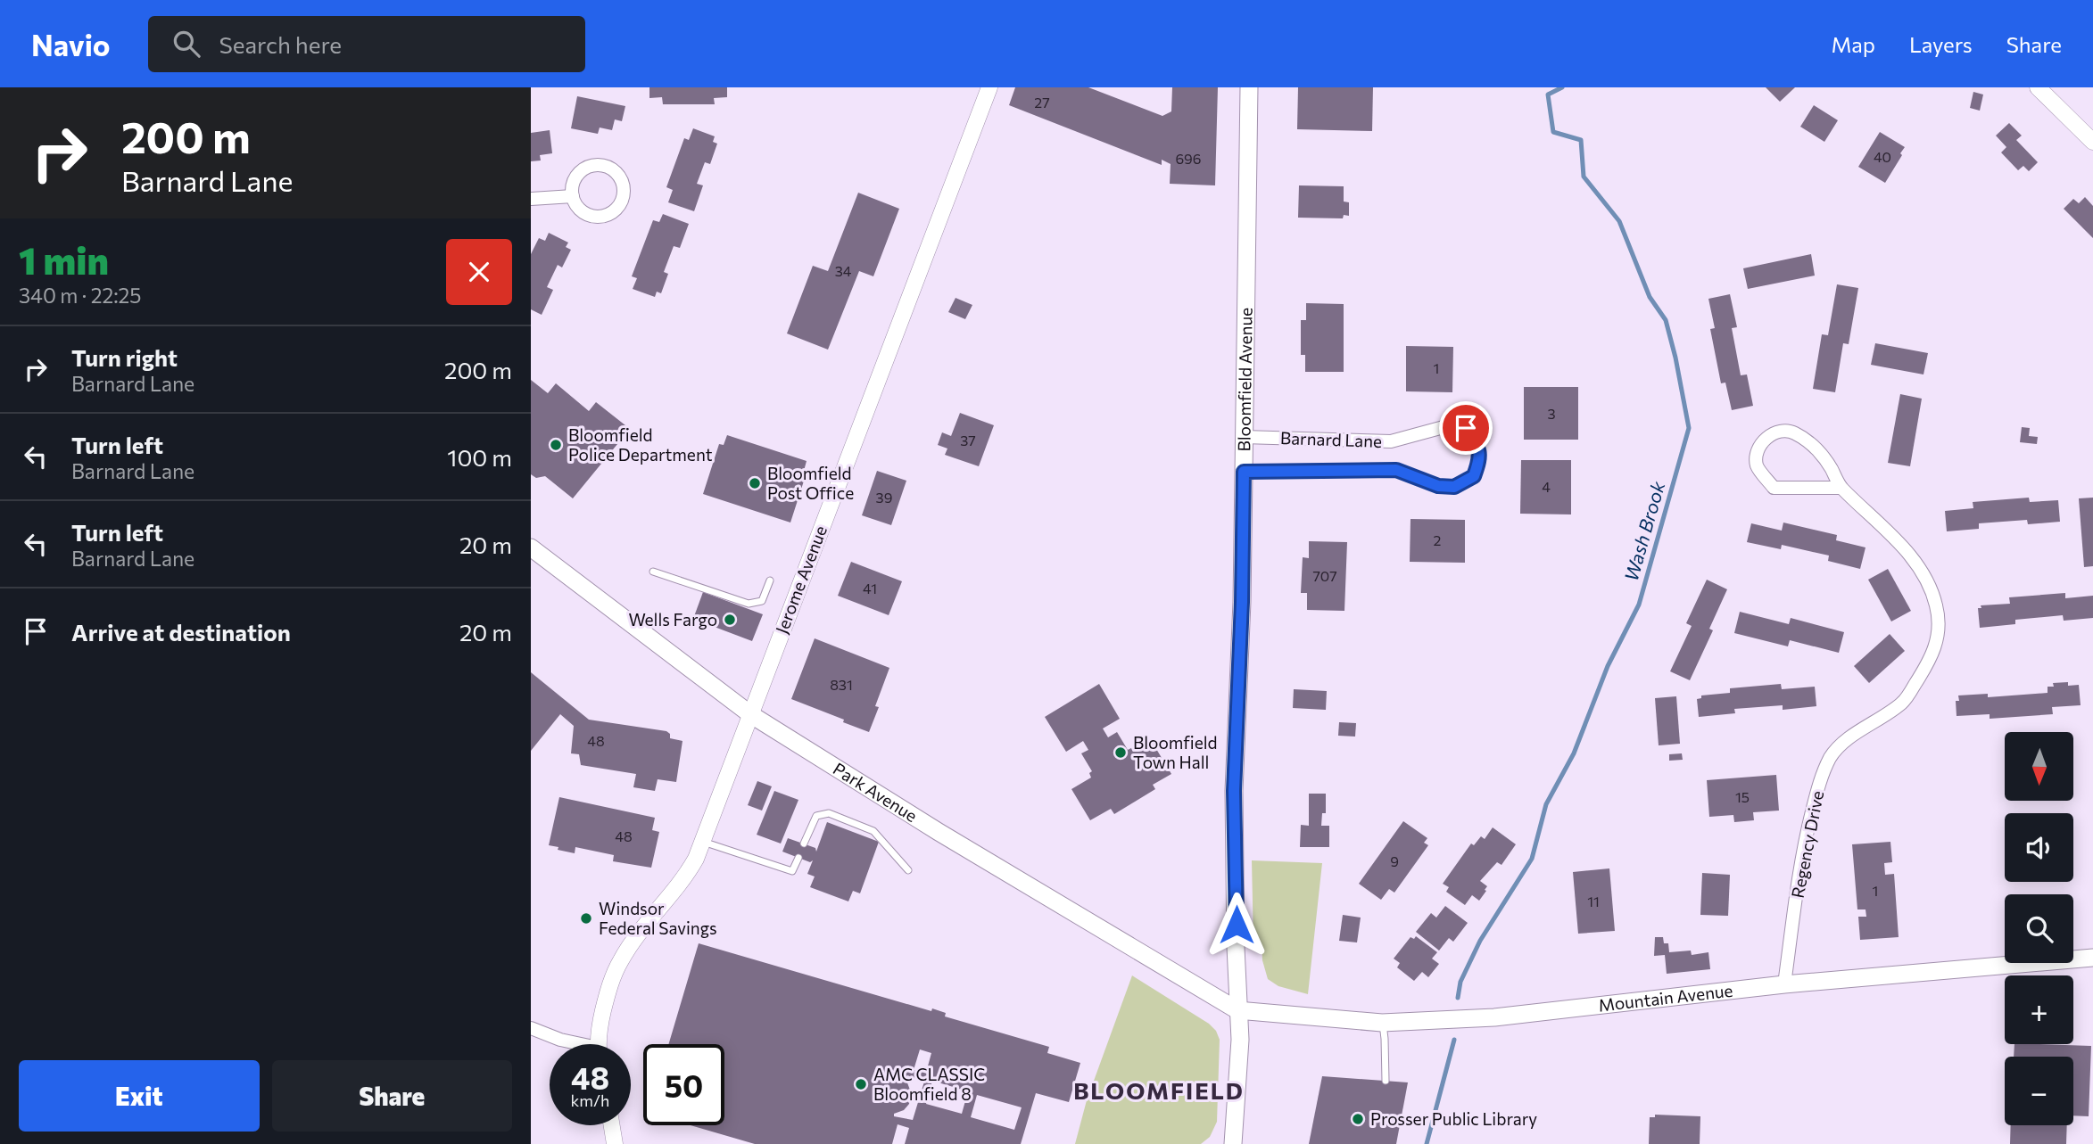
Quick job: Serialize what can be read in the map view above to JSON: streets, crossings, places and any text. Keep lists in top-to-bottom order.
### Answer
{
  "streets": {
    "main road": ["Bloomfield Avenue", "Park Avenue", "Mountain Avenue"],
    "street": ["Barnard Lane", "Jerome Avenue", "Regency Drive"]
  },
  "crossings": [
    ["Bloomfield Avenue", "Barnard Lane"],
    ["Bloomfield Avenue", "Park Avenue"],
    ["Bloomfield Avenue", "Mountain Avenue"],
    ["Jerome Avenue", "Park Avenue"],
    ["Park Avenue", "Mountain Avenue"],
    ["Regency Drive", "Mountain Avenue"]
  ],
  "districts": ["BLOOMFIELD"],
  "water": ["Wash Brook"],
  "places": [
    "Bloomfield Police Department",
    "Bloomfield Post Office",
    "Wells Fargo",
    "Bloomfield Town Hall",
    "Windsor Federal Savings",
    "AMC CLASSIC Bloomfield 8",
    "Prosser Public Library"
  ],
  "house_numbers": [
    "27",
    "40",
    "696",
    "34",
    "1",
    "3",
    "37",
    "4",
    "39",
    "2",
    "707",
    "41",
    "831",
    "48",
    "15",
    "48",
    "9",
    "1",
    "11"
  ],
  "north": "bottom",
  "page": {
    "header": "Navio",
    "search": "Search here",
    "nav": ["Map", "Layers", "Share"],
    "turn": ["200 m", "Barnard Lane"],
    "heading": ["1 min", "340 m · 22:25"],
    "list": [
      {
        "name": "Turn right",
        "note": "Barnard Lane",
        "value": "200 m"
      },
      {
        "name": "Turn left",
        "note": "Barnard Lane",
        "value": "100 m"
      },
      {
        "name": "Turn left",
        "note": "Barnard Lane",
        "value": "20 m"
      },
      {
        "name": "Arrive at destination",
        "value": "20 m"
      }
    ],
    "map_buttons": ["+", "−"],
    "speed": "48 km/h",
    "limit": "50",
    "buttons": ["Exit", "Share"]
  }
}
